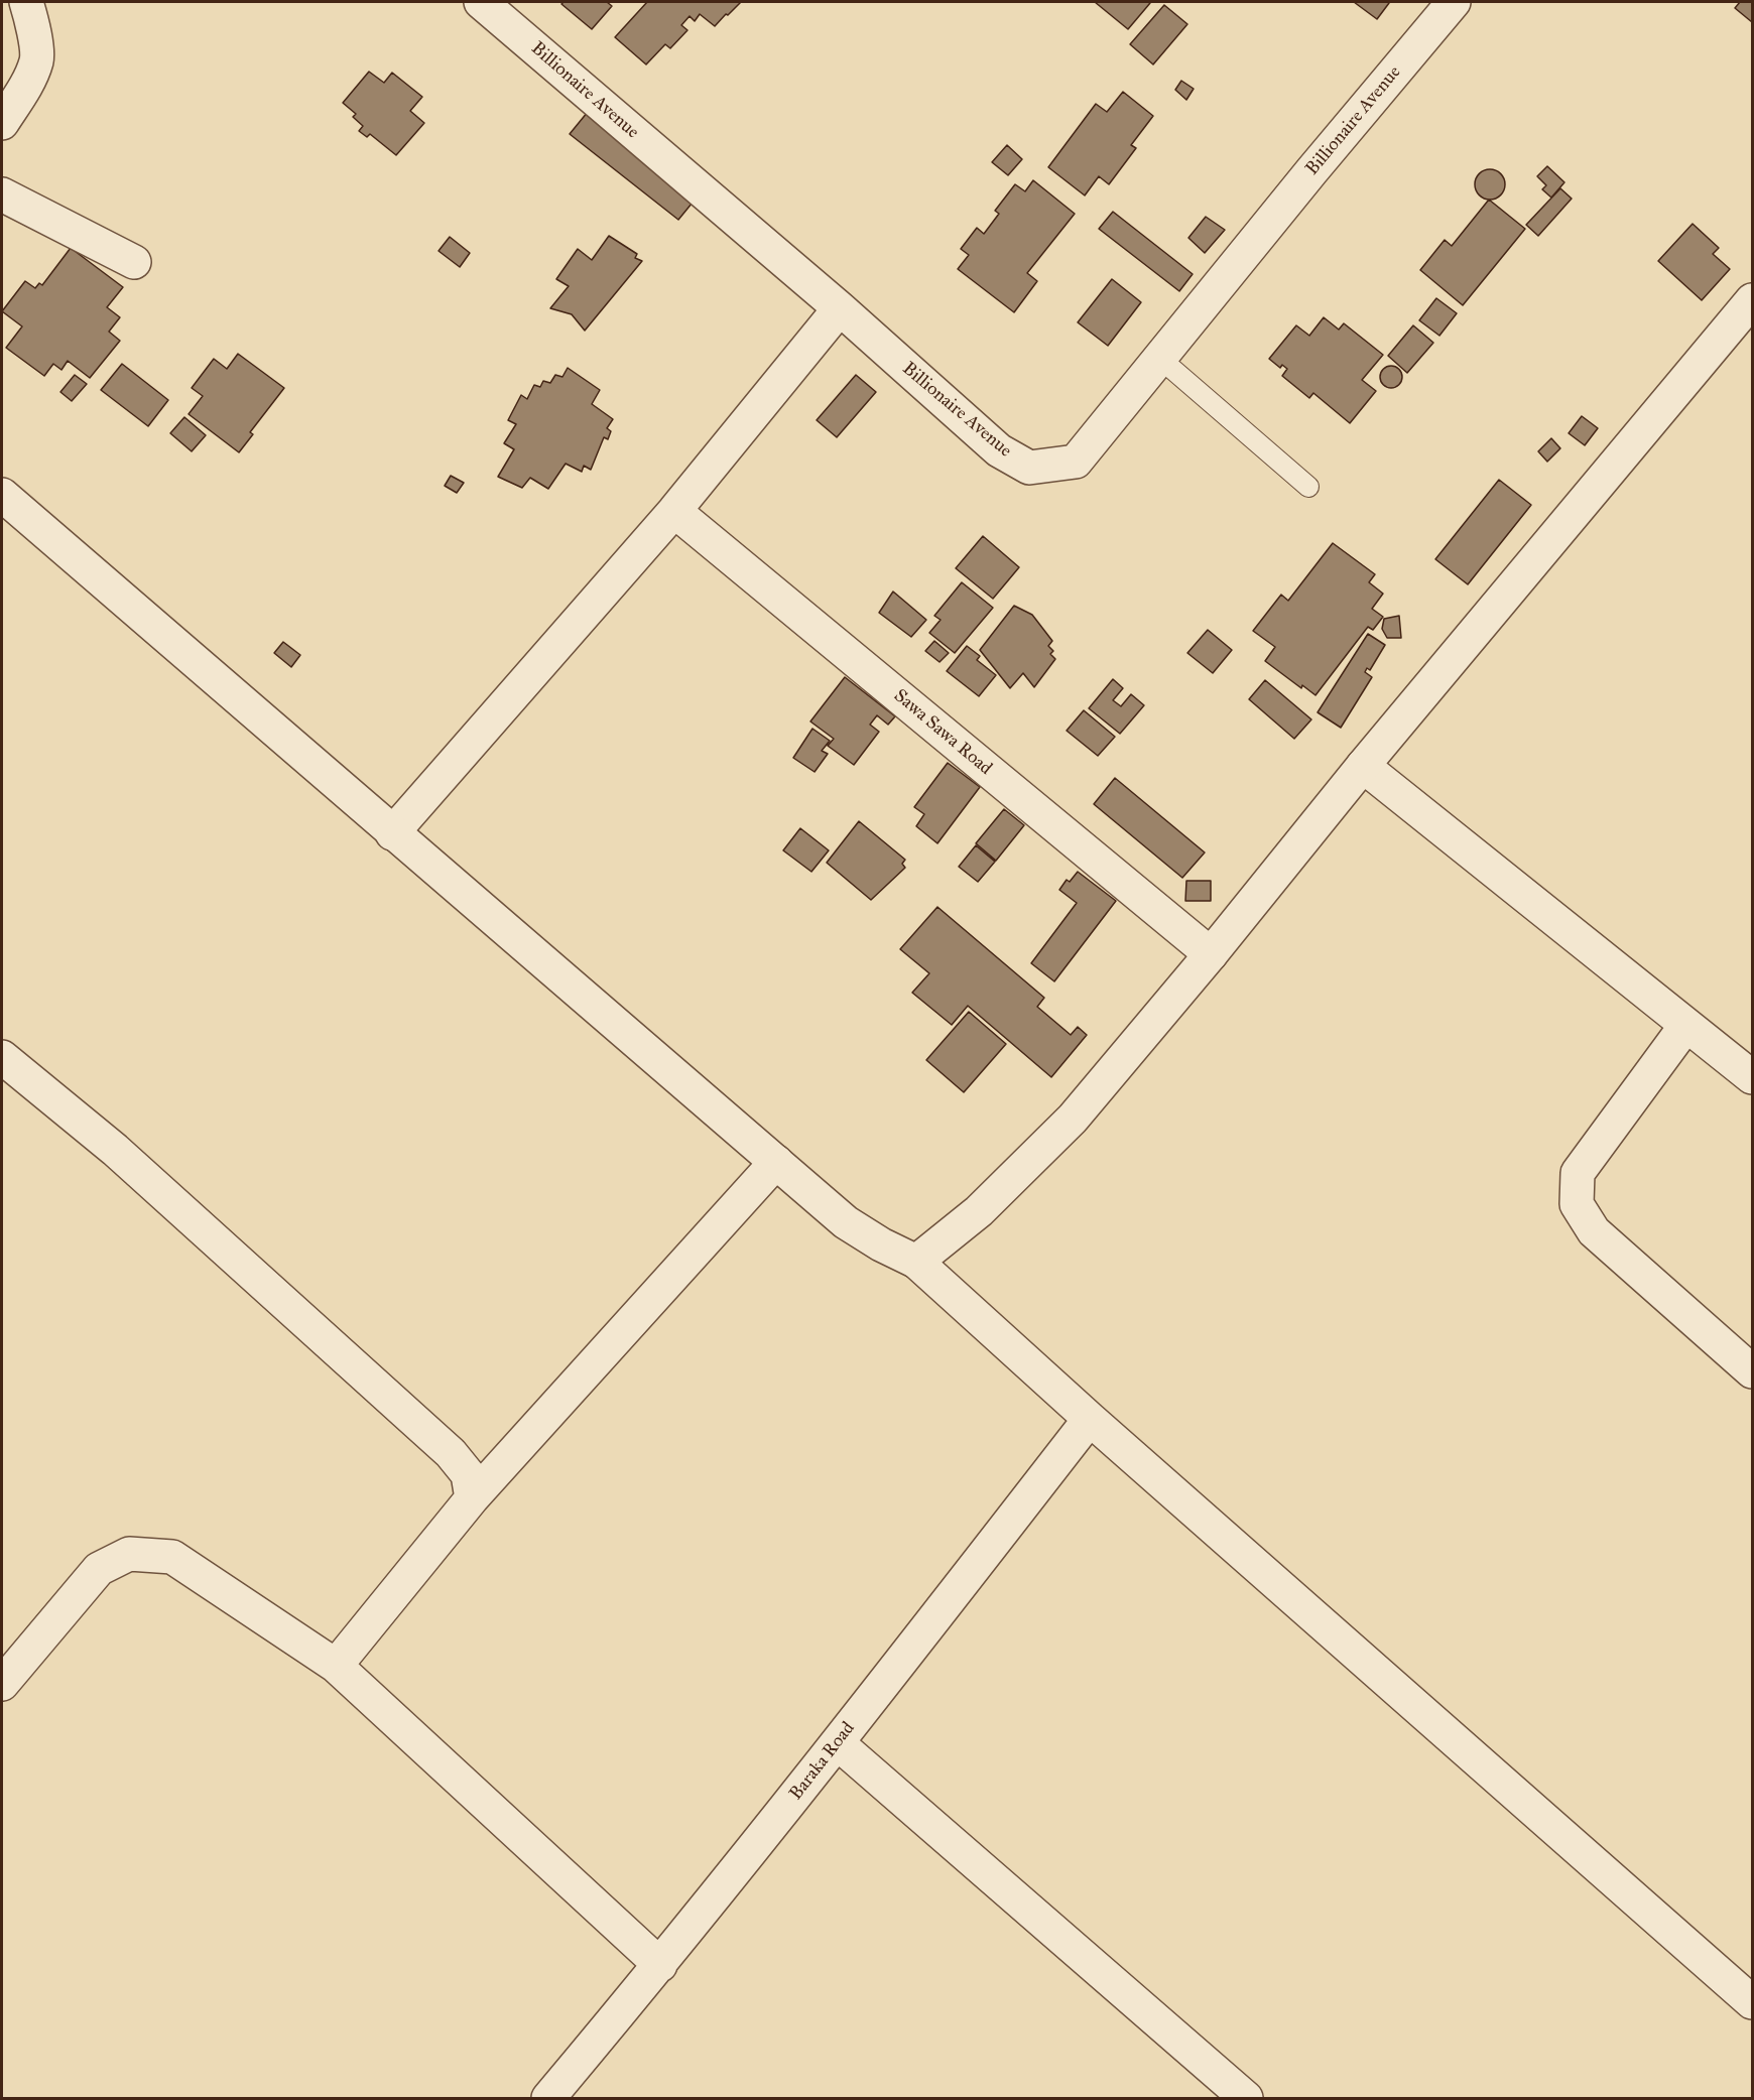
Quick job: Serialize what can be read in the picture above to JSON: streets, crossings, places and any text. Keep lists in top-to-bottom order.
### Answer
{
  "streets": {
    "street": ["Billionaire Avenue", "Sawa Sawa Road", "Baraka Road"]
  }
}
